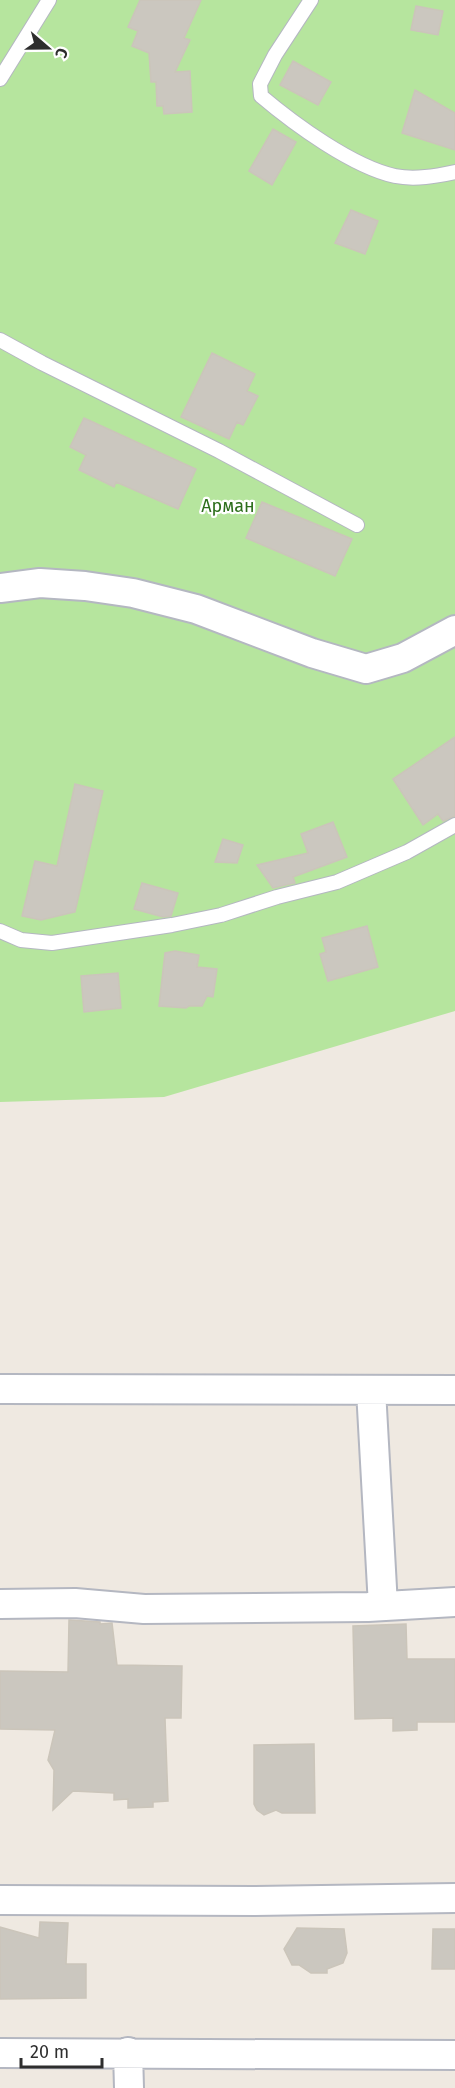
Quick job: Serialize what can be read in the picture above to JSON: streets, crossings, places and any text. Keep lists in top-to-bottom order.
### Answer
{
  "parks": ["Арман"],
  "scale_bar": "20 m",
  "north": "right"
}
